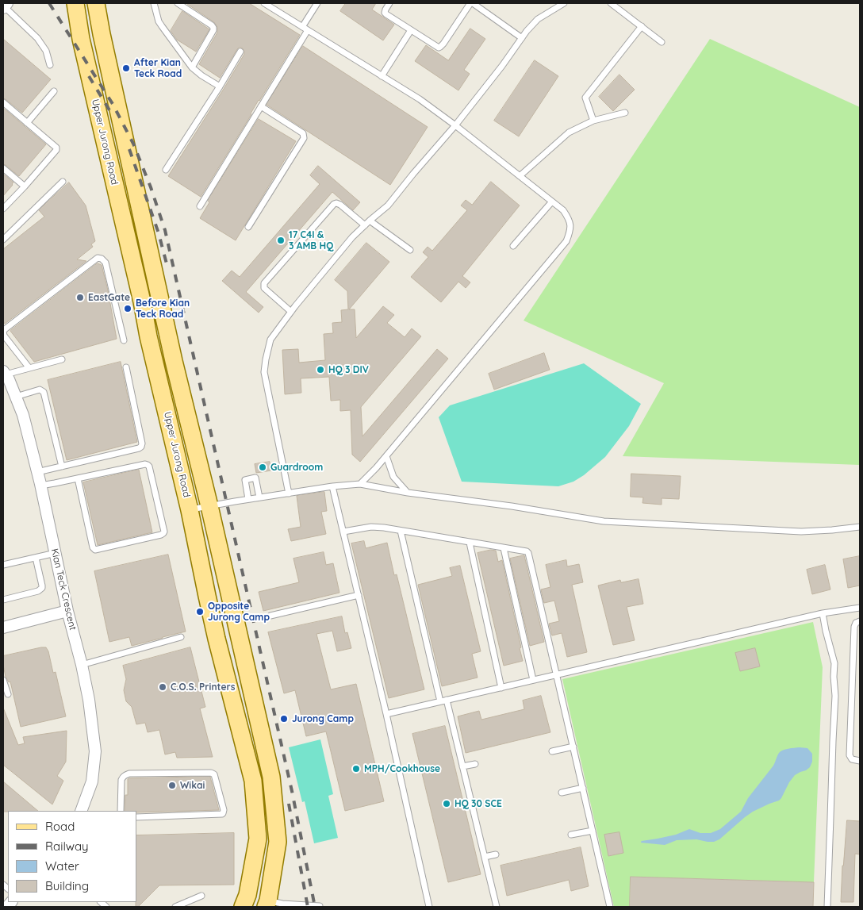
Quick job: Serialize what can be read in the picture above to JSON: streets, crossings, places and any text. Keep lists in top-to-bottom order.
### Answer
{
  "streets": {
    "main road": ["Upper Jurong Road"],
    "street": ["Kian Teck Crescent"]
  },
  "places": [
    "After Kian Teck Road",
    "17 C4I & 3 AMB HQ",
    "EastGate",
    "Before Kian Teck Road",
    "HQ 3 DIV",
    "Guardroom",
    "Opposite Jurong Camp",
    "C.O.S. Printers",
    "Jurong Camp",
    "MPH/Cookhouse",
    "Wikai",
    "HQ 30 SCE"
  ],
  "legend": [
    "Road",
    "Railway",
    "Water",
    "Building"
  ]
}
